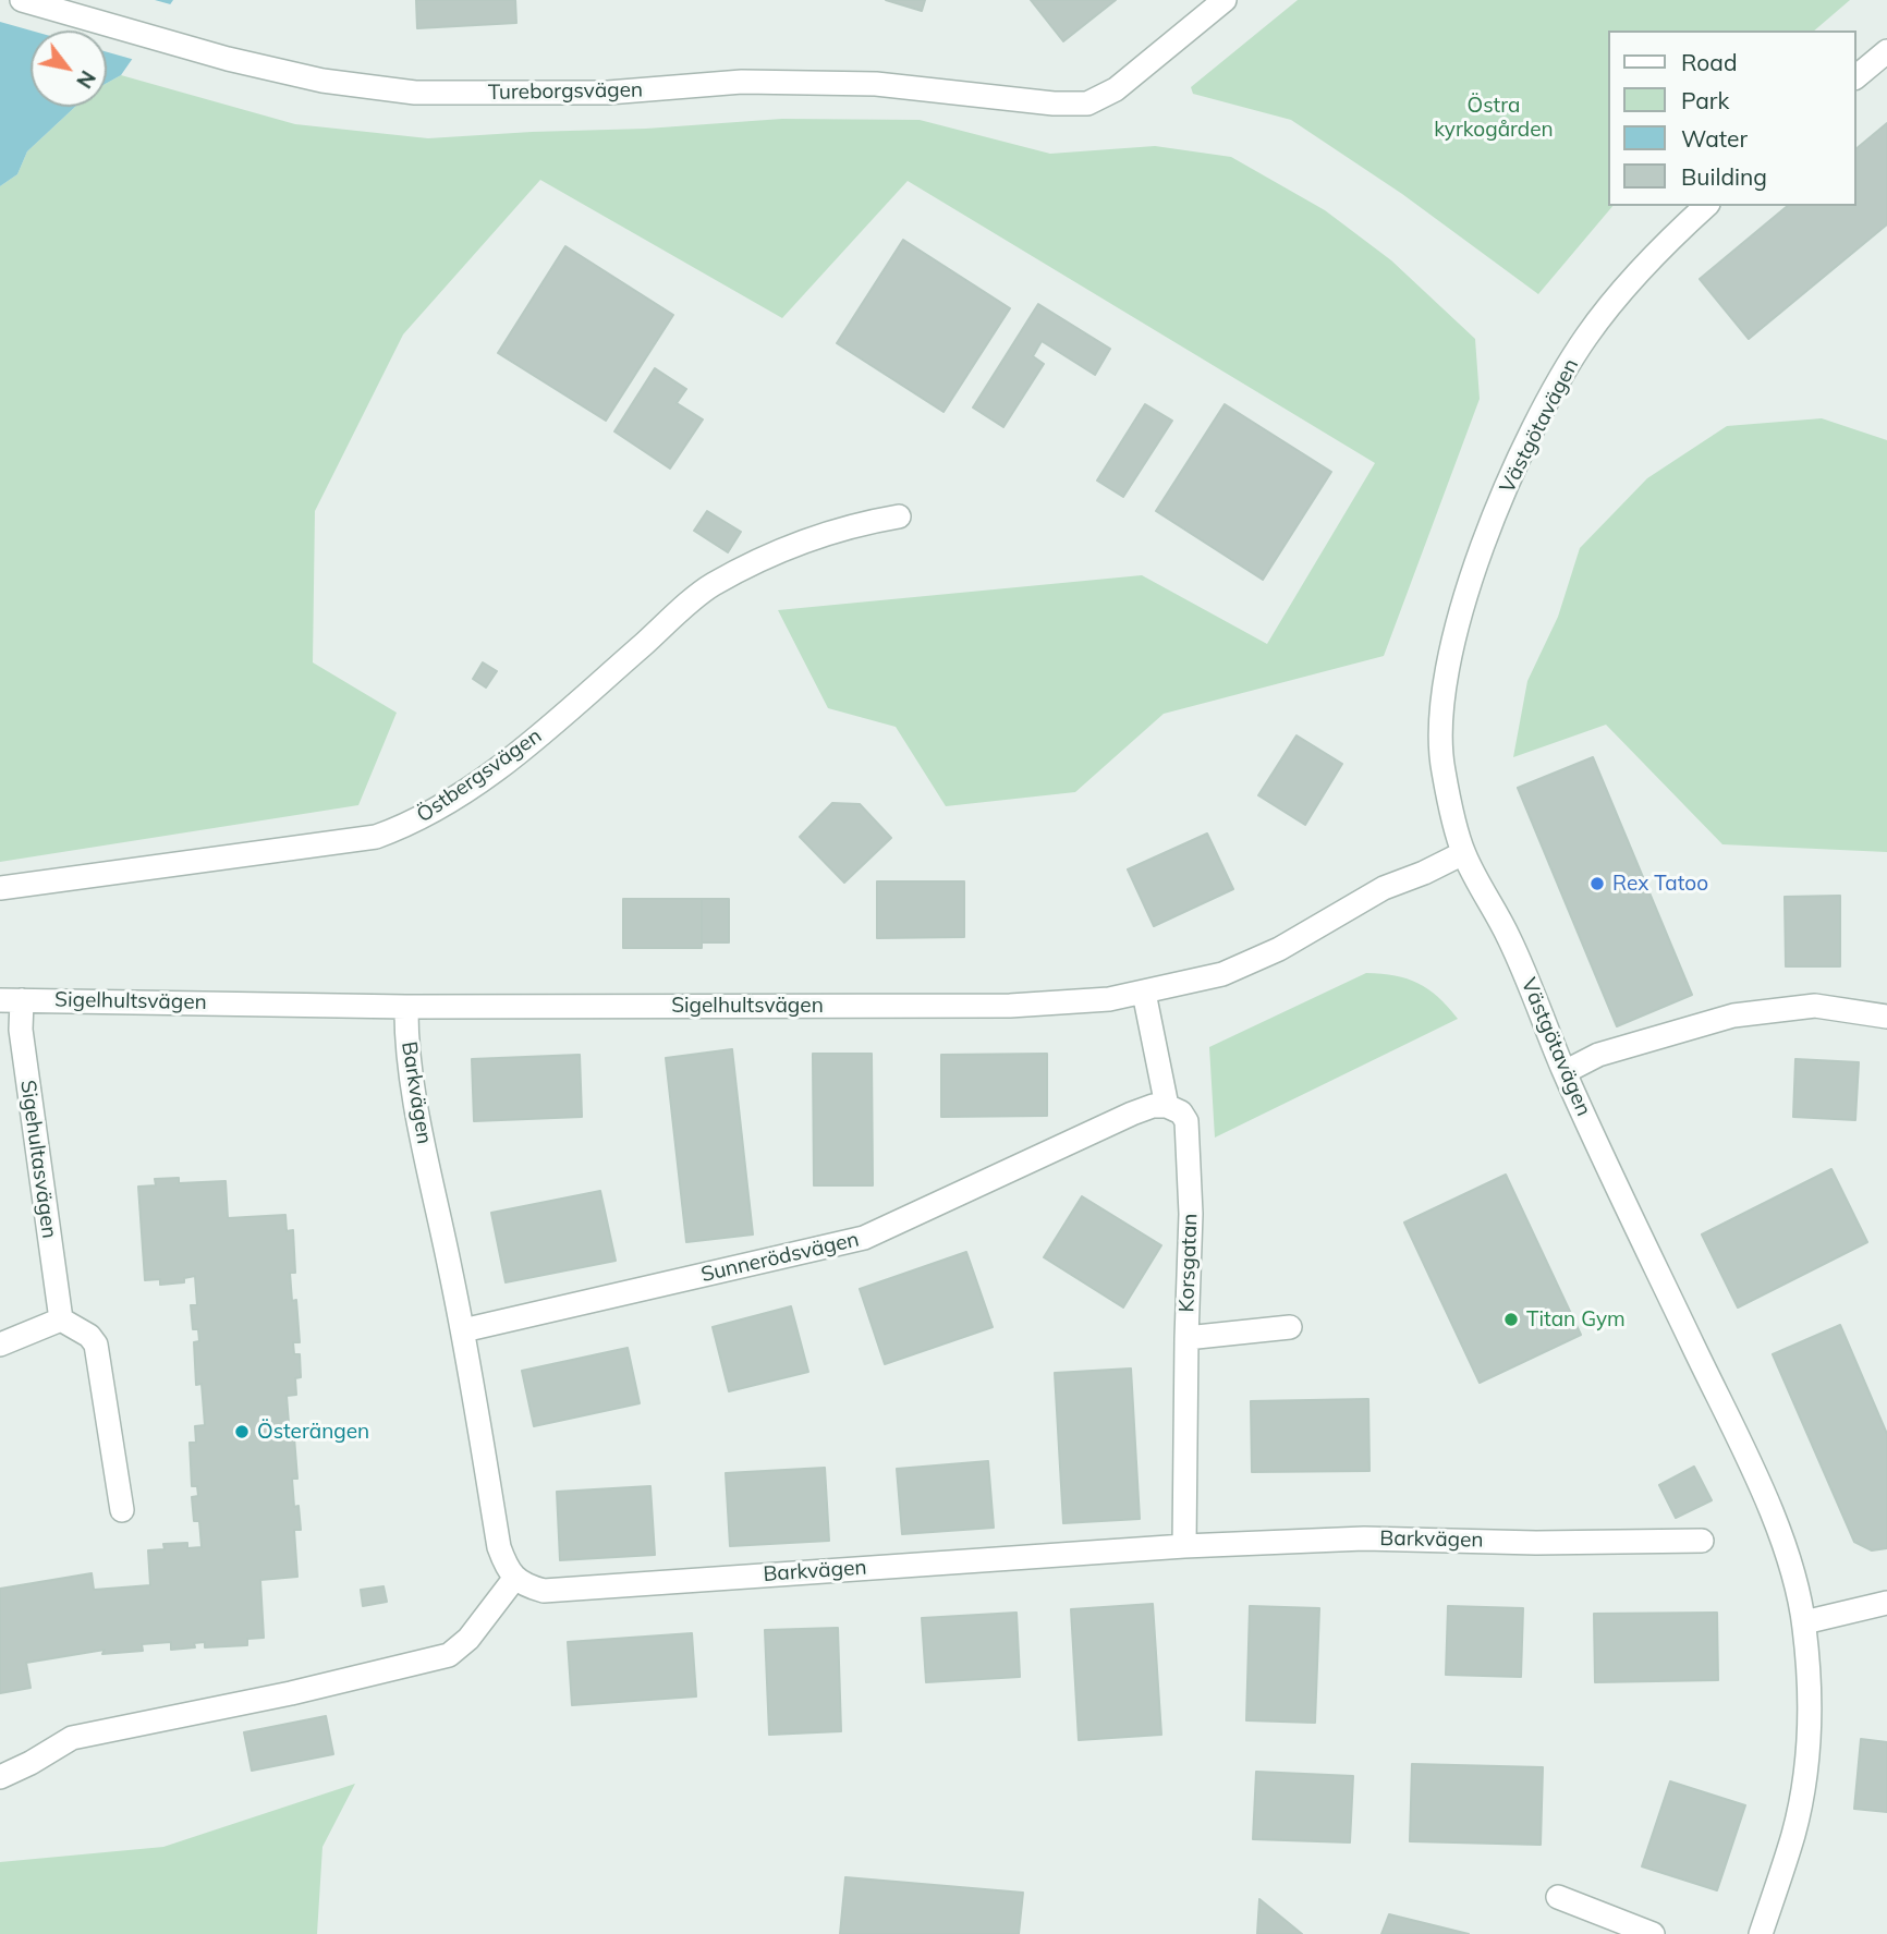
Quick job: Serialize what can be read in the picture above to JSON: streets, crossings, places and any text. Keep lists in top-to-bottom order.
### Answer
{
  "streets": {
    "street": [
      "Tureborgsvägen",
      "Västgötavägen",
      "Östbergsvägen",
      "Sigelhultsvägen",
      "Barkvägen",
      "Sigehultasvägen",
      "Sunnerödsvägen",
      "Korsgatan"
    ]
  },
  "crossings": [
    ["Västgötavägen", "Sigelhultsvägen"],
    ["Sigelhultsvägen", "Barkvägen"],
    ["Sigelhultsvägen", "Sigehultasvägen"],
    ["Sigelhultsvägen", "Korsgatan"],
    ["Barkvägen", "Sunnerödsvägen"],
    ["Barkvägen", "Korsgatan"],
    ["Sunnerödsvägen", "Korsgatan"]
  ],
  "parks": ["Östra kyrkogården"],
  "places": ["Rex Tatoo", "Titan Gym", "Österängen"],
  "legend": [
    "Road",
    "Park",
    "Water",
    "Building"
  ],
  "north": "bottom right"
}
